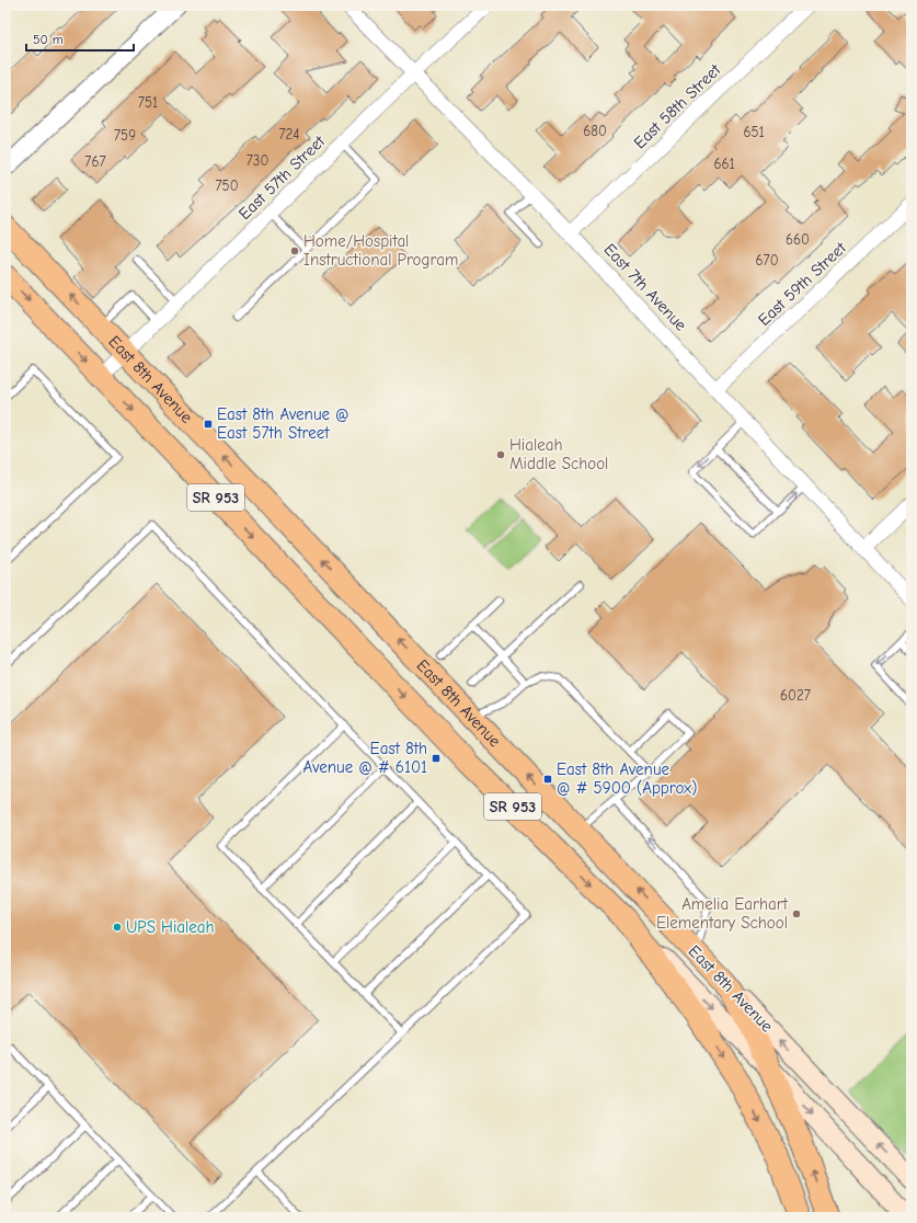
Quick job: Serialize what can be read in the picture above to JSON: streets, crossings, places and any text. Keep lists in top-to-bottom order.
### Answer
{
  "streets": {
    "main road": ["East 8th Avenue", "SR 953"],
    "street": [
      "East 58th Street",
      "East 57th Street",
      "East 59th Street",
      "East 7th Avenue"
    ]
  },
  "crossings": [
    ["East 58th Street", "East 7th Avenue"],
    ["East 57th Street", "East 7th Avenue"],
    ["East 57th Street", "East 8th Avenue"],
    ["East 59th Street", "East 7th Avenue"]
  ],
  "places": {
    "other": [
      "Home/Hospital Instructional Program",
      "Hialeah Middle School",
      "Amelia Earhart Elementary School",
      "UPS Hialeah"
    ],
    "transit": ["East 8th Avenue @ East 57th Street", "East 8th Avenue @ # 6101", "East 8th Avenue @ # 5900 (Approx)"]
  },
  "house_numbers": [
    "751",
    "680",
    "651",
    "724",
    "759",
    "730",
    "767",
    "661",
    "750",
    "660",
    "670",
    "6027"
  ],
  "scale_bar": "50 m"
}
